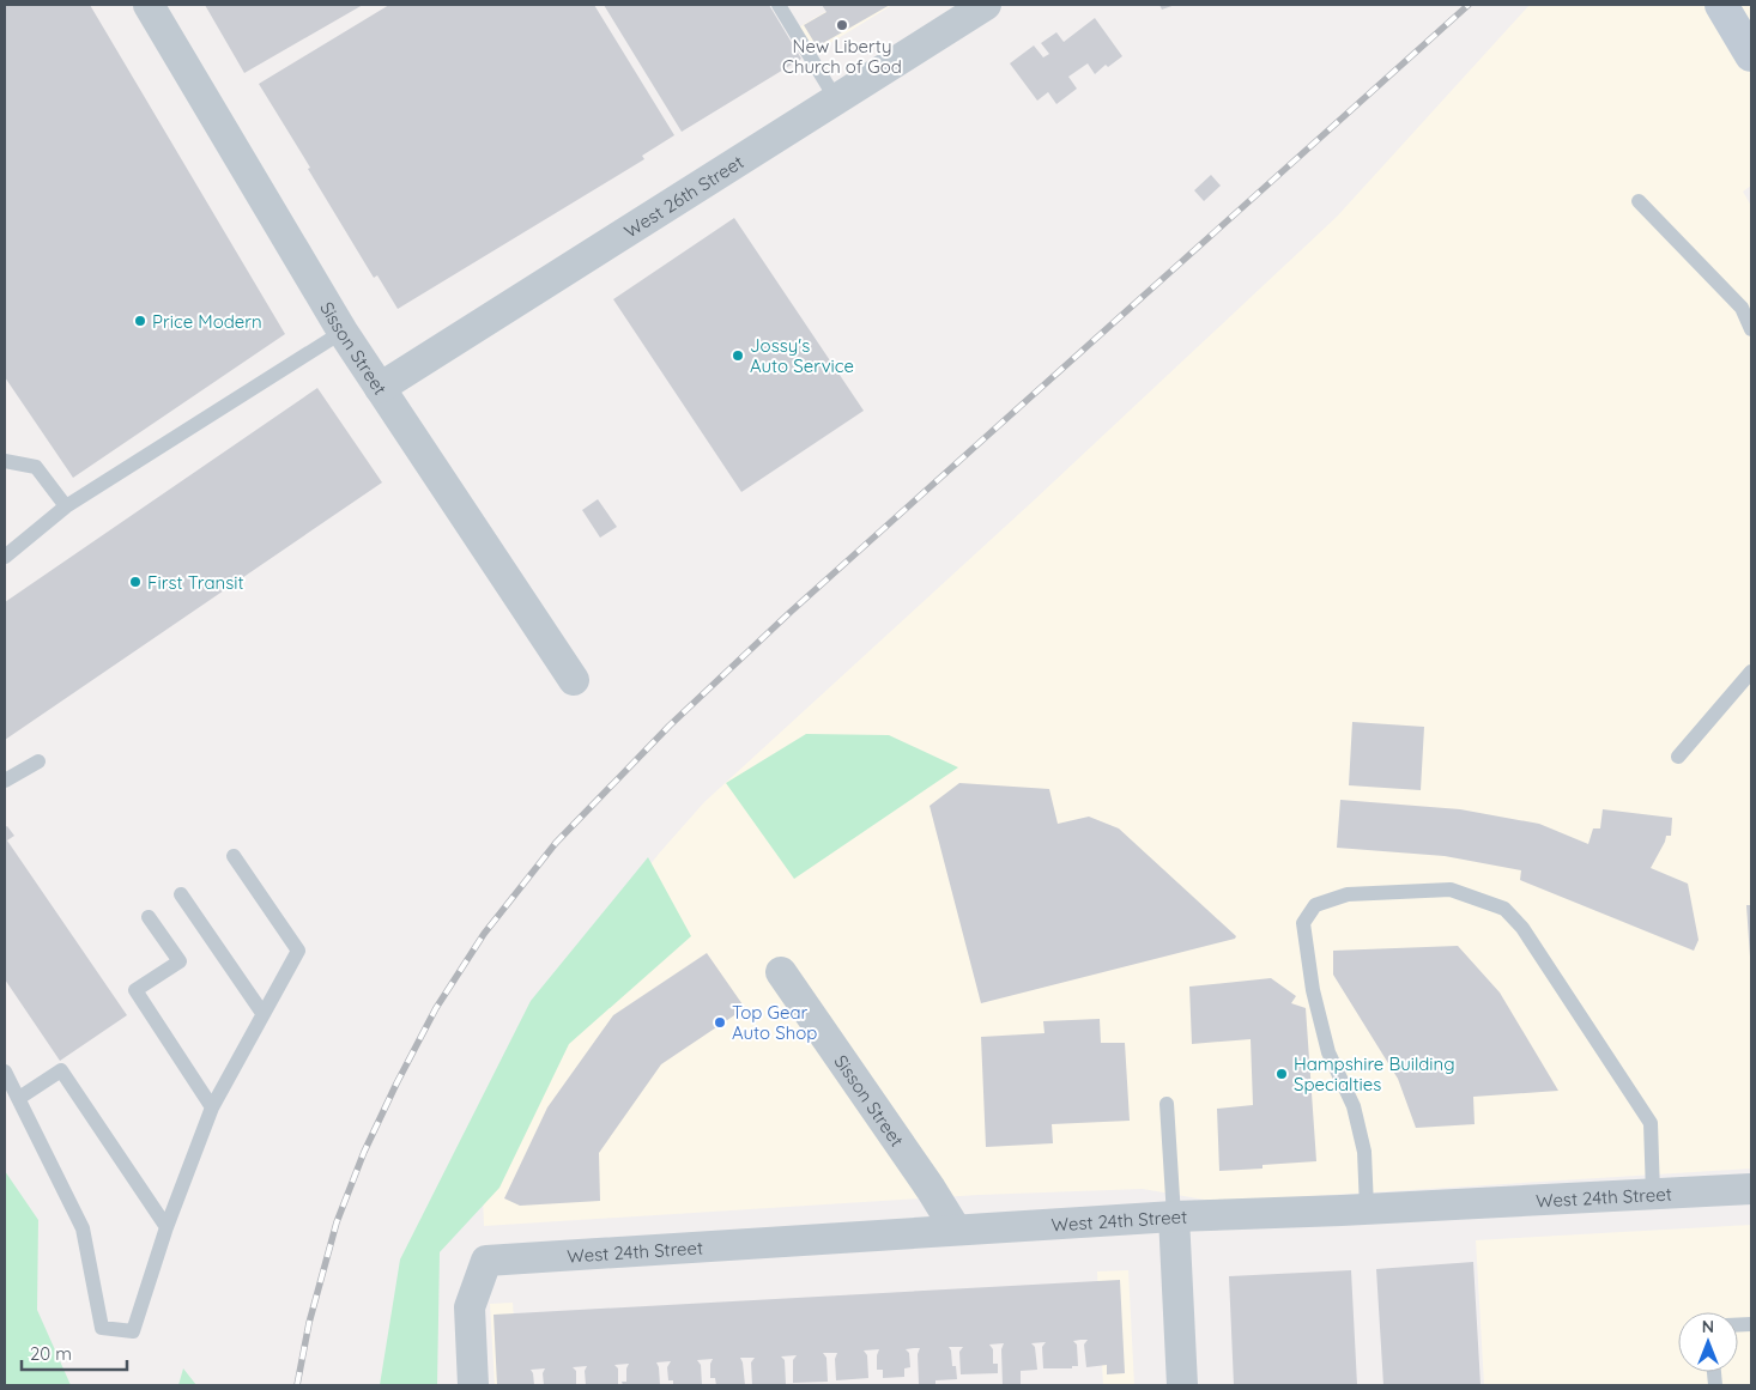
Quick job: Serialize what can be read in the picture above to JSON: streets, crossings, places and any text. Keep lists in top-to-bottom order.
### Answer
{
  "streets": {
    "street": ["West 26th Street", "Sisson Street", "West 24th Street"]
  },
  "crossings": [
    ["West 26th Street", "Sisson Street"],
    ["Sisson Street", "West 24th Street"]
  ],
  "places": [
    "New Liberty Church of God",
    "Price Modern",
    "Jossy's Auto Service",
    "First Transit",
    "Top Gear Auto Shop",
    "Hampshire Building Specialties"
  ],
  "scale_bar": "20 m",
  "north": "top"
}
